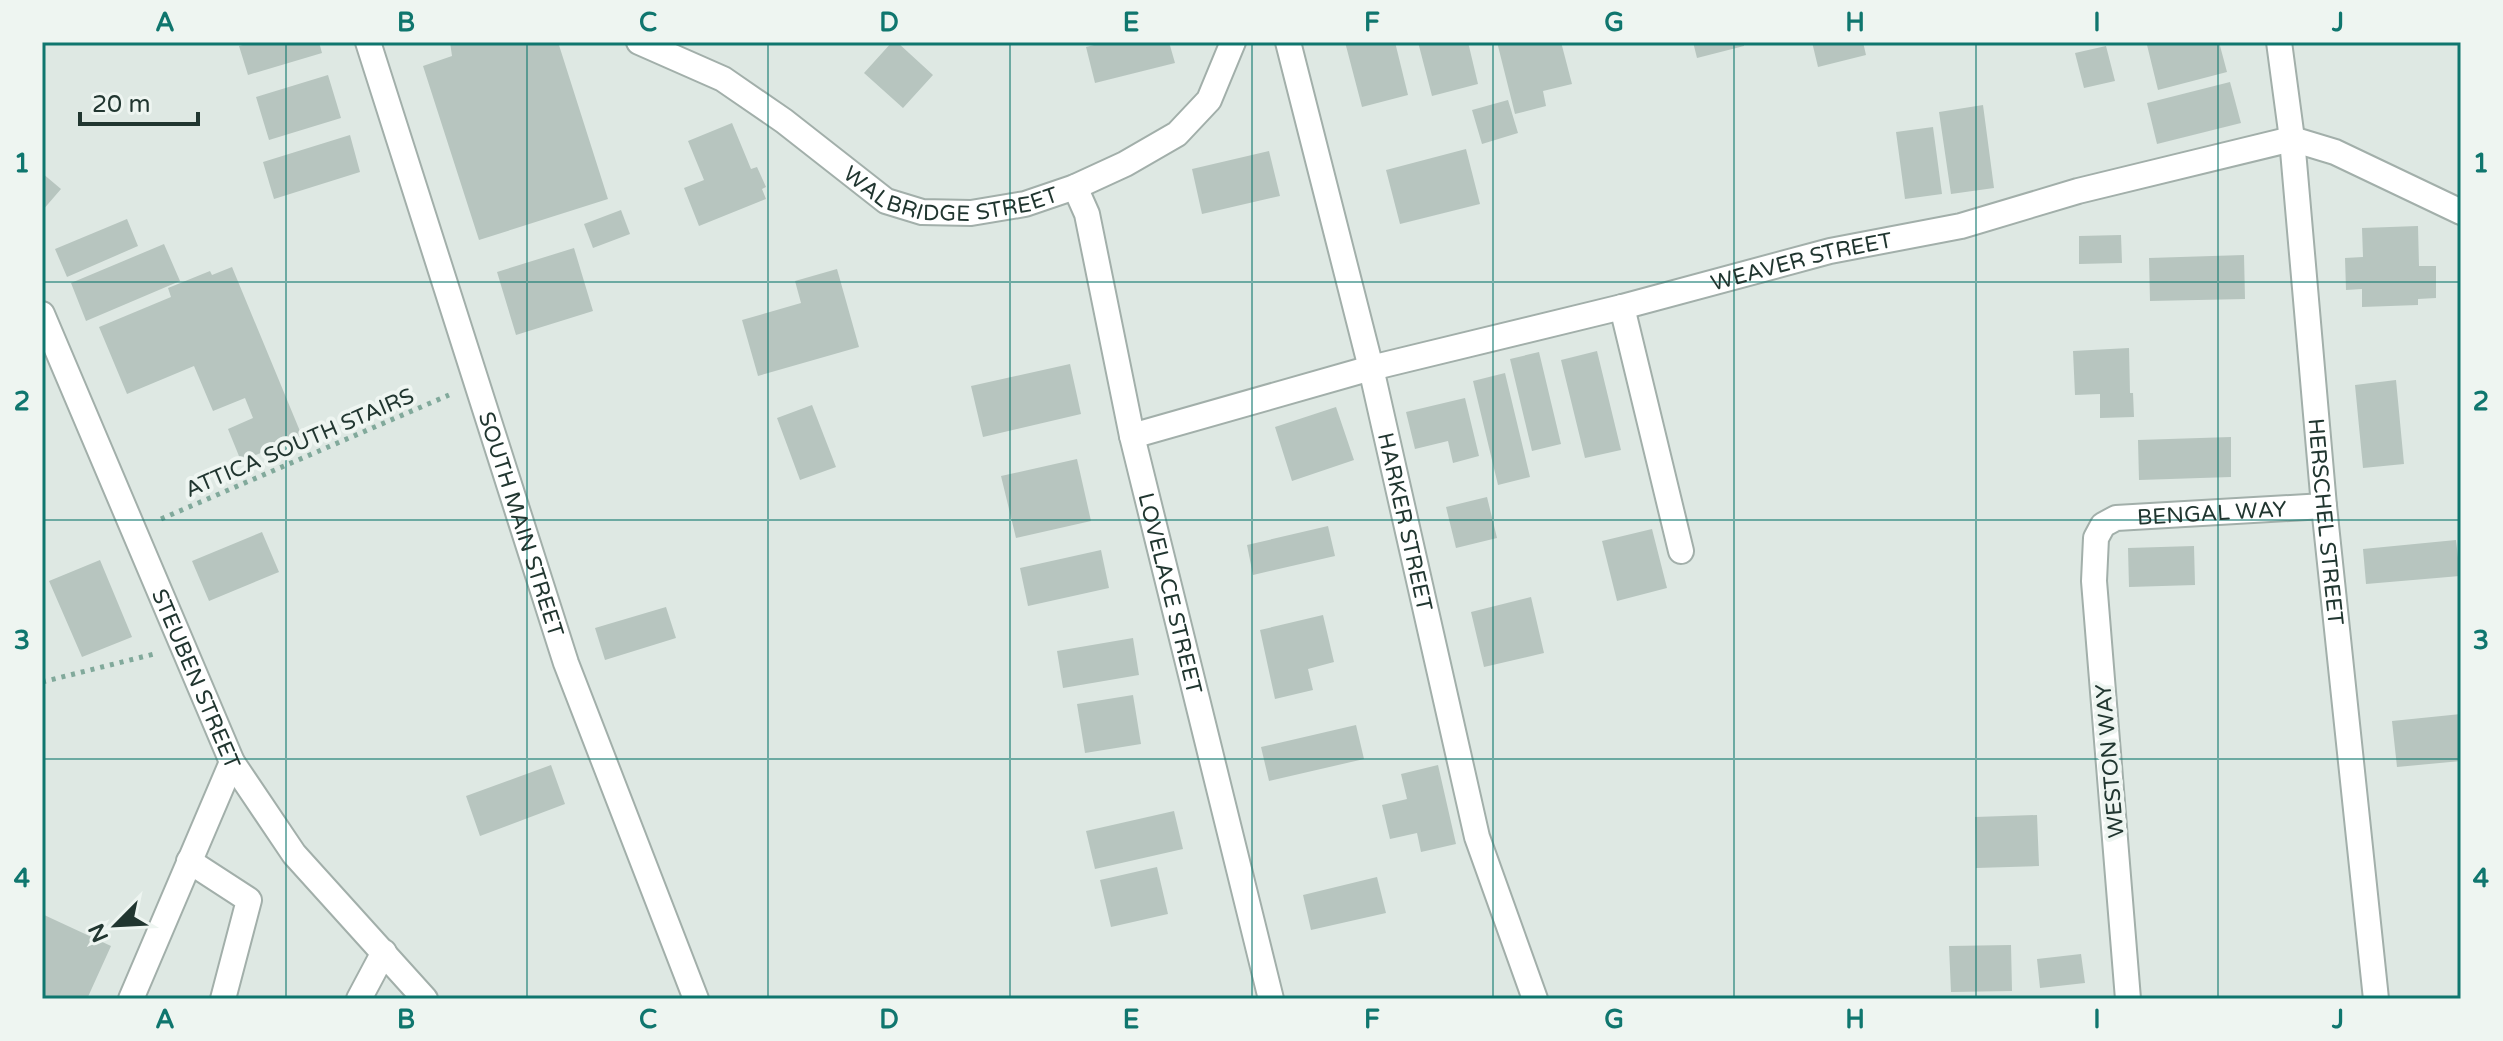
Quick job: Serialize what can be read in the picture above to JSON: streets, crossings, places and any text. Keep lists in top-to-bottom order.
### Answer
{
  "streets": {
    "street": [
      "WALBRIDGE STREET",
      "WEAVER STREET",
      "BENGAL WAY",
      "HERSCHEL STREET",
      "HARKER STREET",
      "SOUTH MAIN STREET",
      "LOVELACE STREET",
      "STEUBEN STREET",
      "WESTON WAY"
    ],
    "path": ["ATTICA SOUTH STAIRS"]
  },
  "crossings": [
    ["WALBRIDGE STREET", "LOVELACE STREET"],
    ["WEAVER STREET", "HERSCHEL STREET"],
    ["WEAVER STREET", "HARKER STREET"],
    ["WEAVER STREET", "LOVELACE STREET"],
    ["ATTICA SOUTH STAIRS", "SOUTH MAIN STREET"],
    ["ATTICA SOUTH STAIRS", "STEUBEN STREET"],
    ["BENGAL WAY", "HERSCHEL STREET"],
    ["BENGAL WAY", "WESTON WAY"]
  ],
  "scale_bar": "20 m",
  "north": "bottom left",
  "grid": {
    "columns": [
      "A",
      "B",
      "C",
      "D",
      "E",
      "F",
      "G",
      "H",
      "I",
      "J"
    ],
    "rows": [
      "1",
      "2",
      "3",
      "4"
    ]
  }
}
